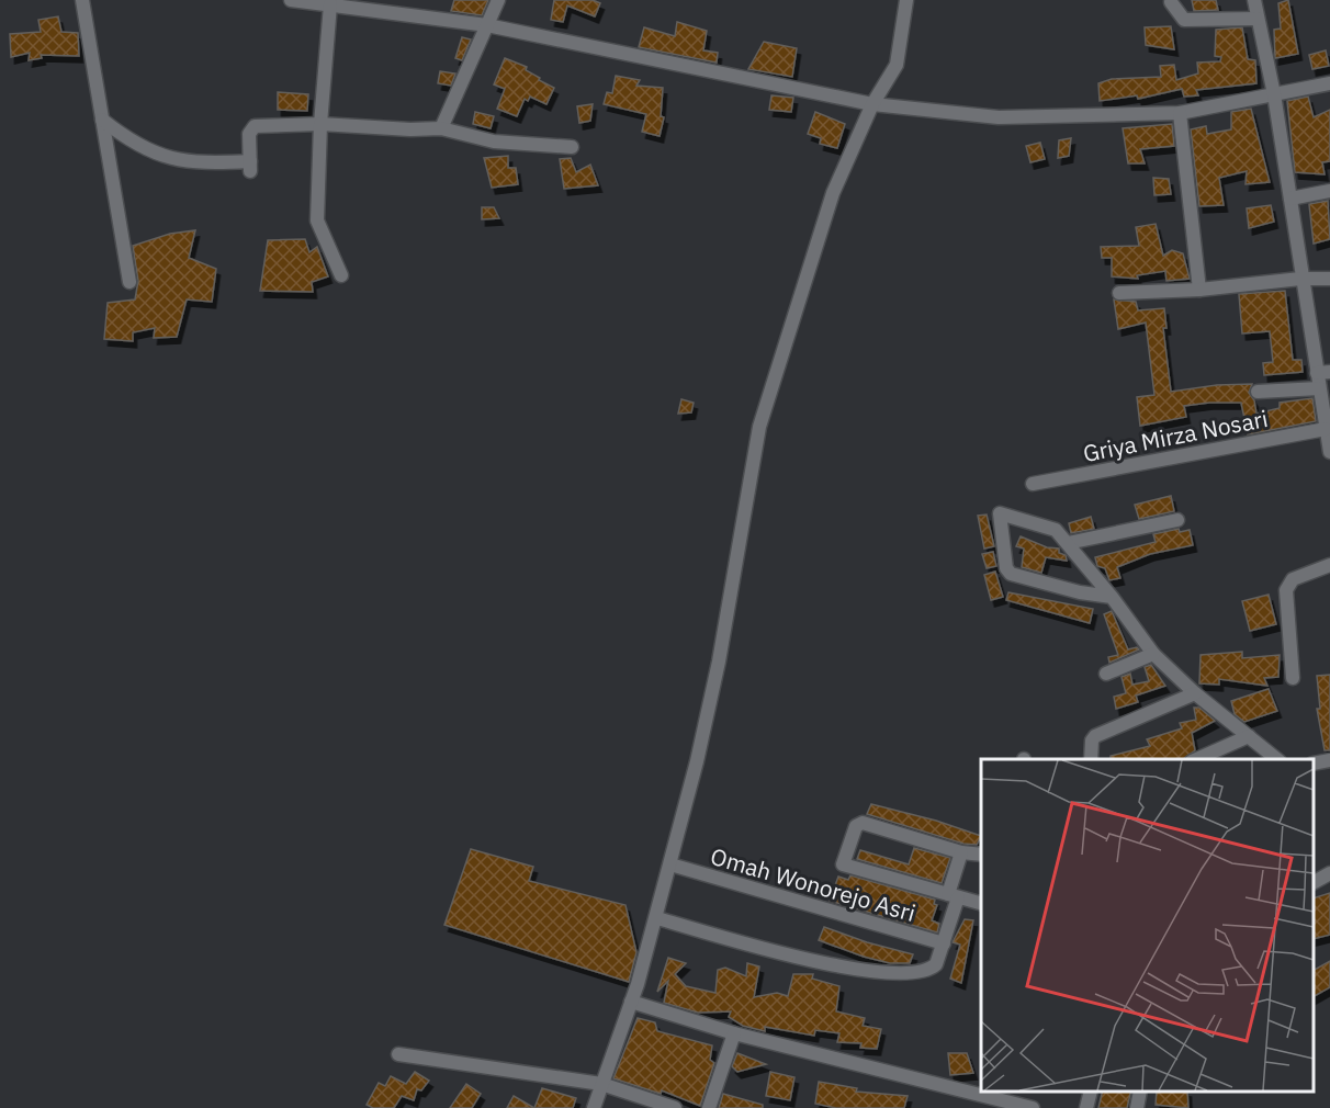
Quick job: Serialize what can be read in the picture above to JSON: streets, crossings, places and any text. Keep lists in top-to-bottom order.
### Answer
{
  "streets": {
    "street": ["Griya Mirza Nosari", "Omah Wonorejo Asri"]
  }
}
